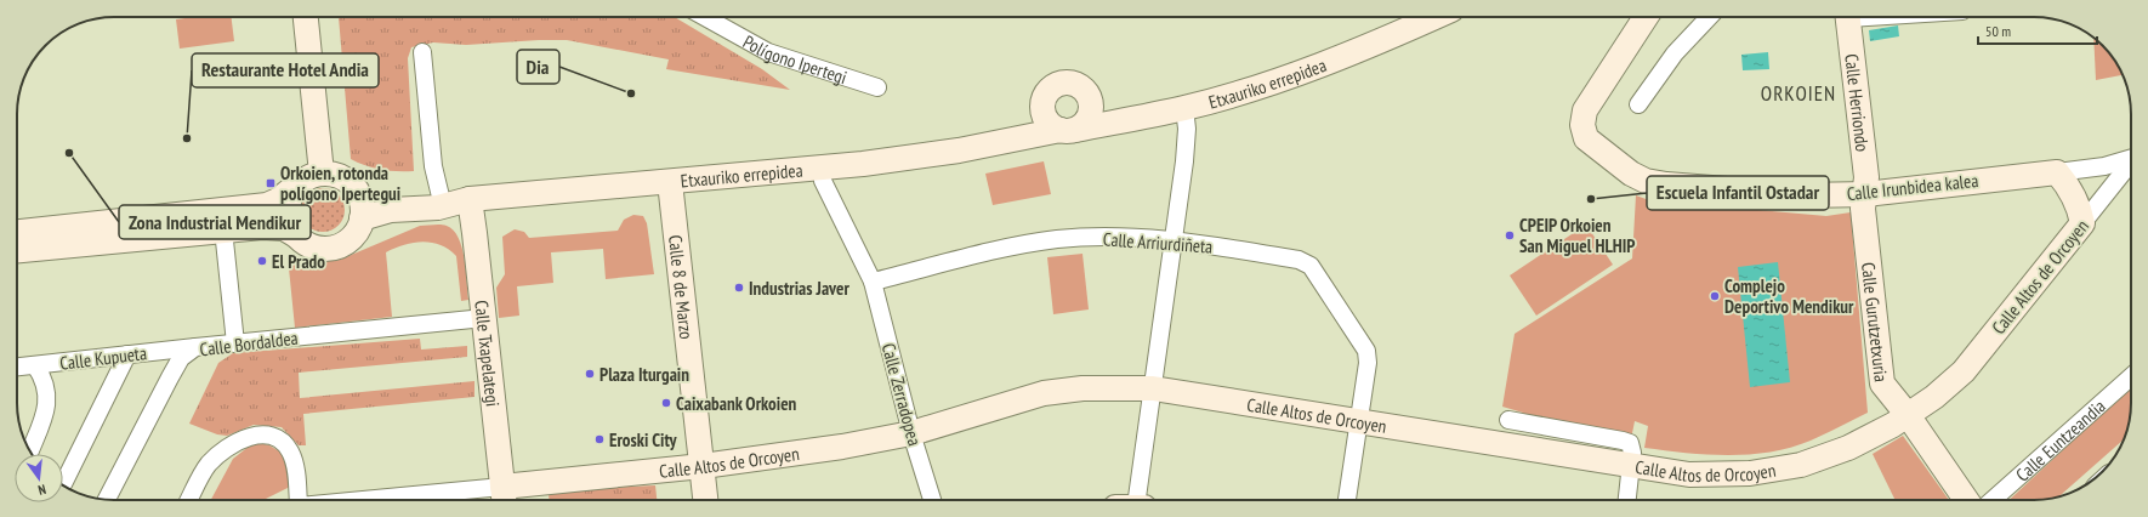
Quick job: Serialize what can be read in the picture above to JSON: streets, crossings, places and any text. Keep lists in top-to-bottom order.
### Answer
{
  "streets": {
    "street": [
      "Polígono Ipertegi",
      "Etxauriko errepidea",
      "Calle Herriondo",
      "Calle Irunbidea kalea",
      "Calle Arriurdiñeta",
      "Calle Altos de Orcoyen",
      "Calle 8 de Marzo",
      "Calle Gurutzetxuria",
      "Calle Bordaldea",
      "Calle Txapelategi",
      "Calle Kupueta",
      "Calle Zerradopea",
      "Calle Euntzeandia"
    ]
  },
  "crossings": [
    ["Etxauriko errepidea", "Calle 8 de Marzo"],
    ["Etxauriko errepidea", "Calle Txapelategi"],
    ["Calle Herriondo", "Calle Irunbidea kalea"],
    ["Calle Herriondo", "Calle Gurutzetxuria"],
    ["Calle Irunbidea kalea", "Calle Gurutzetxuria"],
    ["Calle Arriurdiñeta", "Calle Altos de Orcoyen"],
    ["Calle Arriurdiñeta", "Calle Zerradopea"],
    ["Calle Altos de Orcoyen", "Calle 8 de Marzo"],
    ["Calle Altos de Orcoyen", "Calle Gurutzetxuria"],
    ["Calle Altos de Orcoyen", "Calle Txapelategi"],
    ["Calle Altos de Orcoyen", "Calle Zerradopea"],
    ["Calle Bordaldea", "Calle Txapelategi"],
    ["Calle Bordaldea", "Calle Kupueta"]
  ],
  "districts": ["ORKOIEN"],
  "places": {
    "other": [
      "Dia",
      "Restaurante Hotel Andia",
      "Zona Industrial Mendikur",
      "Escuela Infantil Ostadar",
      "CPEIP Orkoien San Miguel HLHIP",
      "El Prado",
      "Industrias Javer",
      "Complejo Deportivo Mendikur",
      "Plaza Iturgain",
      "Caixabank Orkoien",
      "Eroski City"
    ],
    "transit": ["Orkoien, rotonda polígono Ipertegui"]
  },
  "scale_bar": "50 m",
  "north": "bottom"
}
